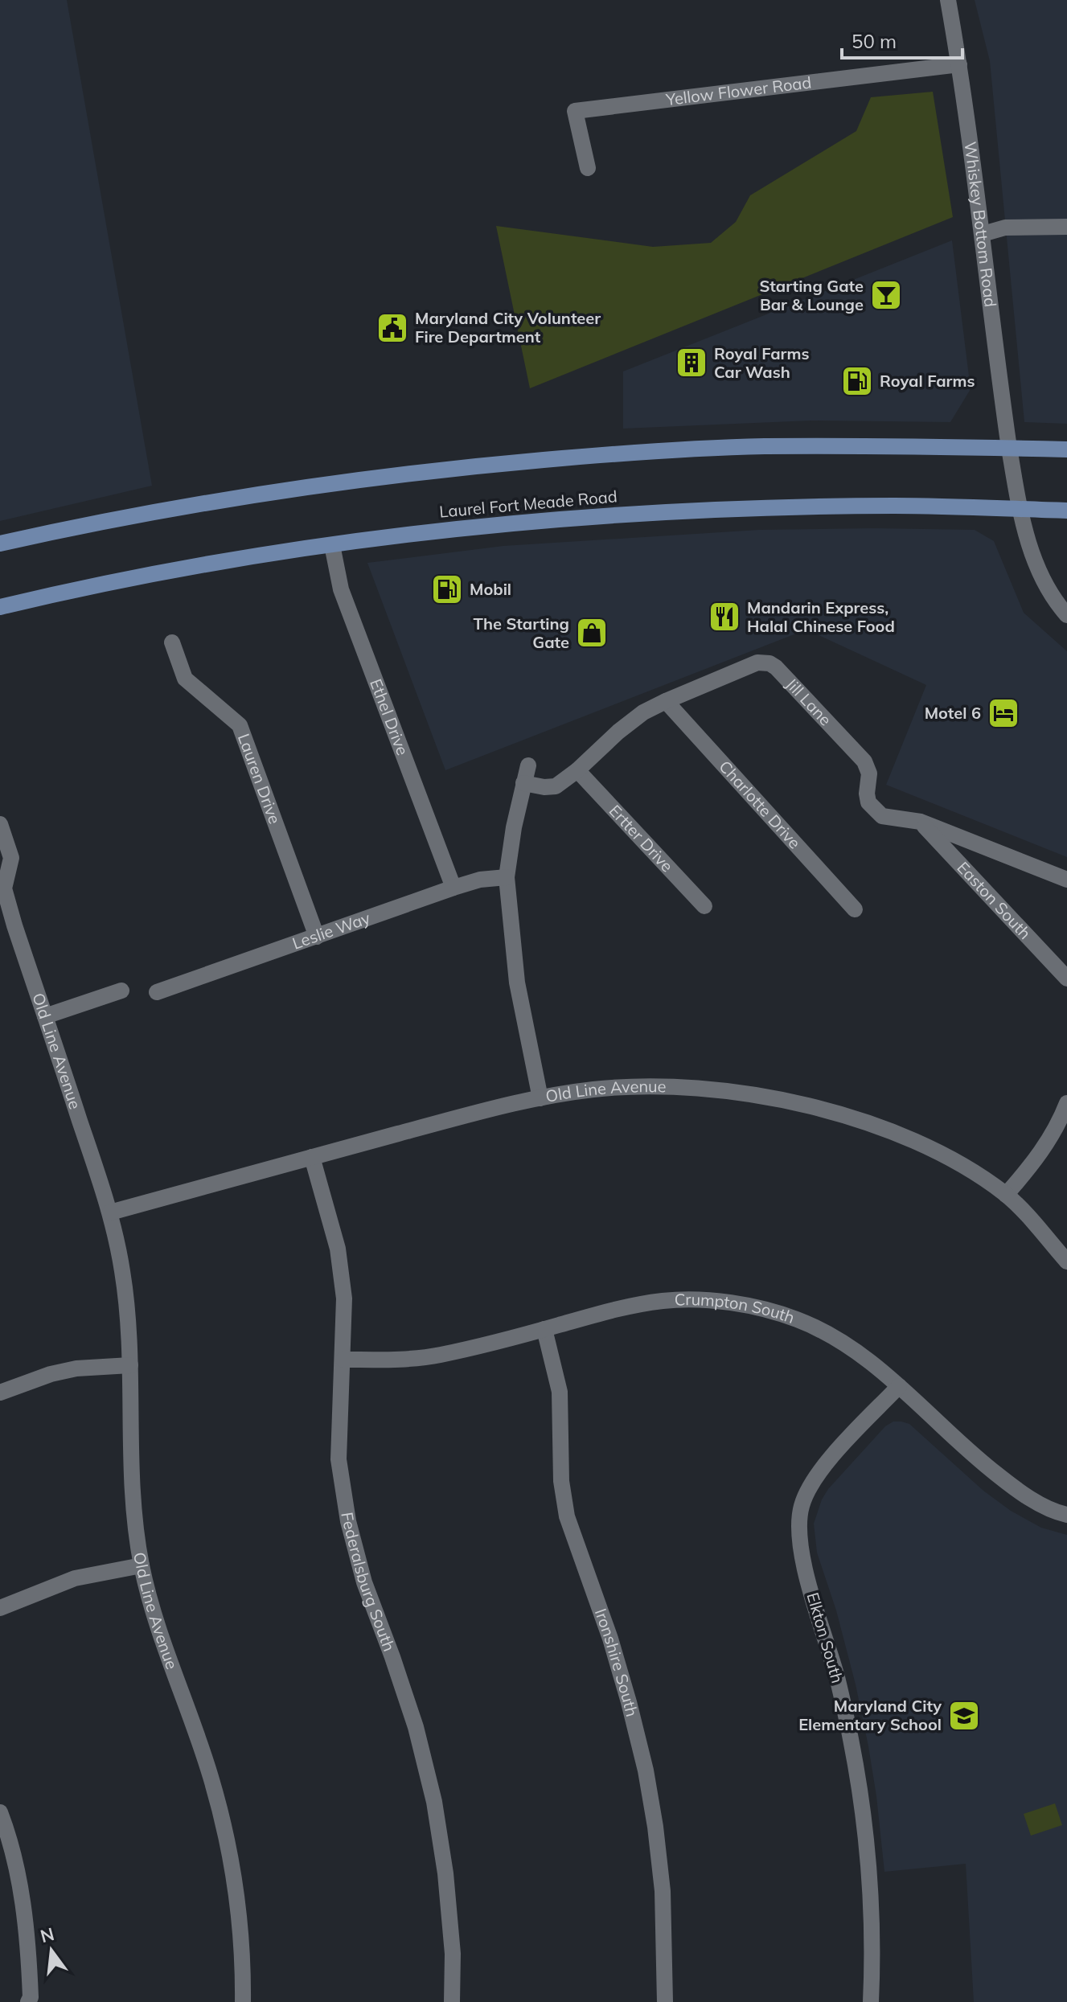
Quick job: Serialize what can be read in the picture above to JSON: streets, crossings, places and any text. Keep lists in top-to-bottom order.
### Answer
{
  "streets": {
    "main road": ["Laurel Fort Meade Road"],
    "street": [
      "Yellow Flower Road",
      "Whiskey Bottom Road",
      "Jill Lane",
      "Ethel Drive",
      "Lauren Drive",
      "Charlotte Drive",
      "Ertter Drive",
      "Easton South",
      "Leslie Way",
      "Old Line Avenue",
      "Crumpton South",
      "Federalsburg South",
      "Elkton South",
      "Ironshire South"
    ]
  },
  "crossings": [
    ["Yellow Flower Road", "Whiskey Bottom Road"],
    ["Whiskey Bottom Road", "Laurel Fort Meade Road"],
    ["Laurel Fort Meade Road", "Ethel Drive"],
    ["Jill Lane", "Charlotte Drive"],
    ["Jill Lane", "Ertter Drive"],
    ["Jill Lane", "Easton South"],
    ["Ethel Drive", "Leslie Way"],
    ["Lauren Drive", "Leslie Way"],
    ["Old Line Avenue", "Federalsburg South"],
    ["Crumpton South", "Federalsburg South"],
    ["Crumpton South", "Elkton South"],
    ["Crumpton South", "Ironshire South"]
  ],
  "places": {
    "bar": ["Starting Gate Bar & Lounge"],
    "public building": ["Maryland City Volunteer Fire Department"],
    "building": ["Royal Farms Car Wash"],
    "fuel station": ["Royal Farms", "Mobil"],
    "restaurant": ["Mandarin Express, Halal Chinese Food"],
    "shop": ["The Starting Gate"],
    "hotel": ["Motel 6"],
    "school or university": ["Maryland City Elementary School"]
  },
  "scale_bar": "50 m",
  "north": "top"
}
